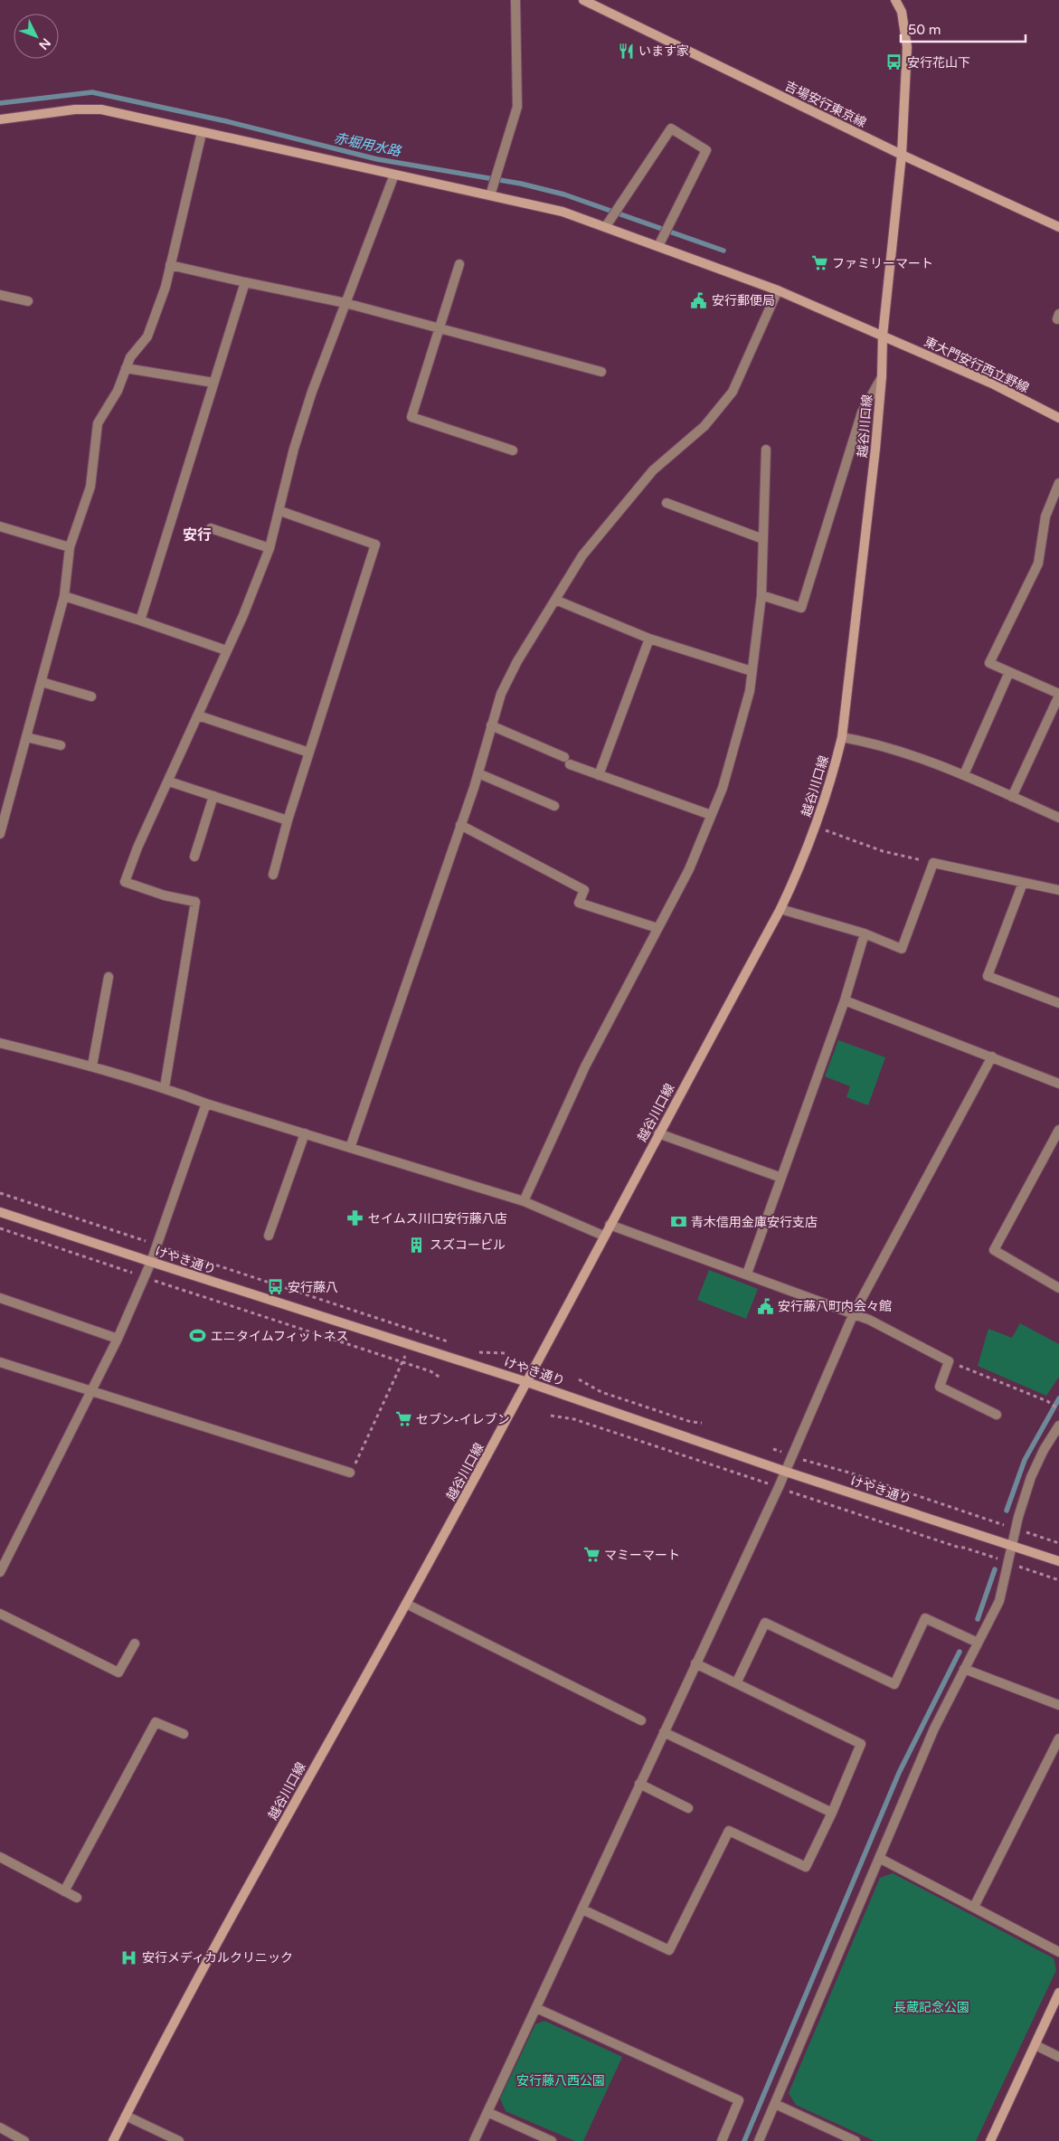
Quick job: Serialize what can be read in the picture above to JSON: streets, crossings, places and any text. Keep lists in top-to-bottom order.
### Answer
{
  "streets": {
    "main road": [
      "吉場安行東京線",
      "東大門安行西立野線",
      "越谷川口線",
      "けやき通り"
    ]
  },
  "crossings": [
    ["吉場安行東京線", "越谷川口線"],
    ["東大門安行西立野線", "越谷川口線"],
    ["越谷川口線", "けやき通り"]
  ],
  "districts": ["安行"],
  "water": ["赤堀用水路"],
  "parks": ["長蔵記念公園", "安行藤八西公園"],
  "places": {
    "restaurant": ["います家"],
    "bus stop": ["安行花山下", "安行藤八"],
    "supermarket": ["ファミリーマート", "セブン-イレブン", "マミーマート"],
    "public building": ["安行郵便局", "安行藤八町内会々館"],
    "pharmacy": ["セイムス川口安行藤八店"],
    "bank": ["青木信用金庫安行支店"],
    "building": ["スズコービル"],
    "sports": ["エニタイムフィットネス"],
    "hospital": ["安行メディカルクリニック"]
  },
  "scale_bar": "50 m",
  "north": "bottom right"
}
